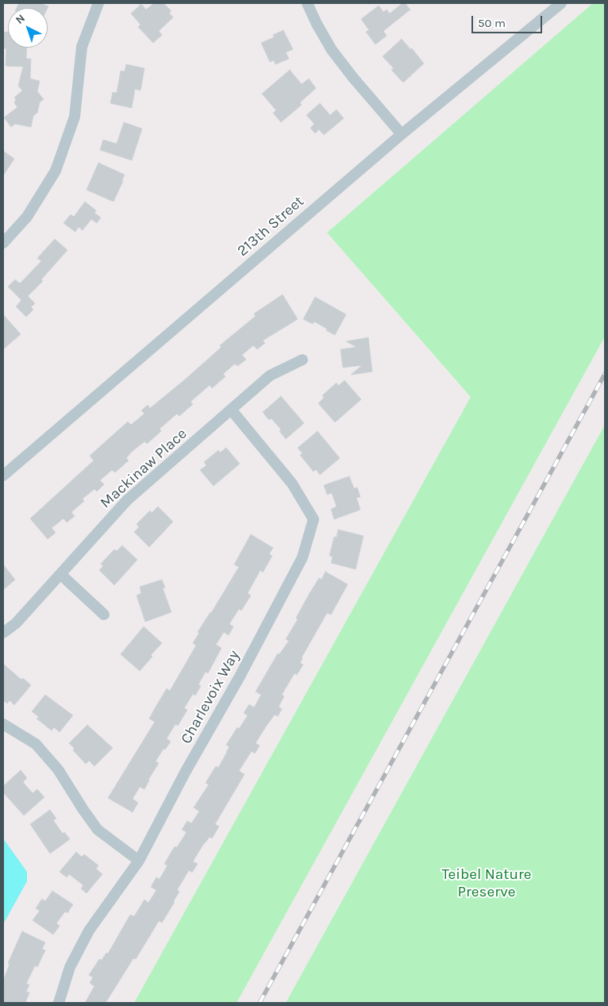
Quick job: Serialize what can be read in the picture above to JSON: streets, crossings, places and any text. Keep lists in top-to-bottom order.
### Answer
{
  "streets": {
    "street": ["213th Street", "Mackinaw Place", "Charlevoix Way"]
  },
  "crossings": [
    ["Mackinaw Place", "Charlevoix Way"]
  ],
  "parks": ["Teibel Nature Preserve"],
  "scale_bar": "50 m",
  "north": "top left"
}
